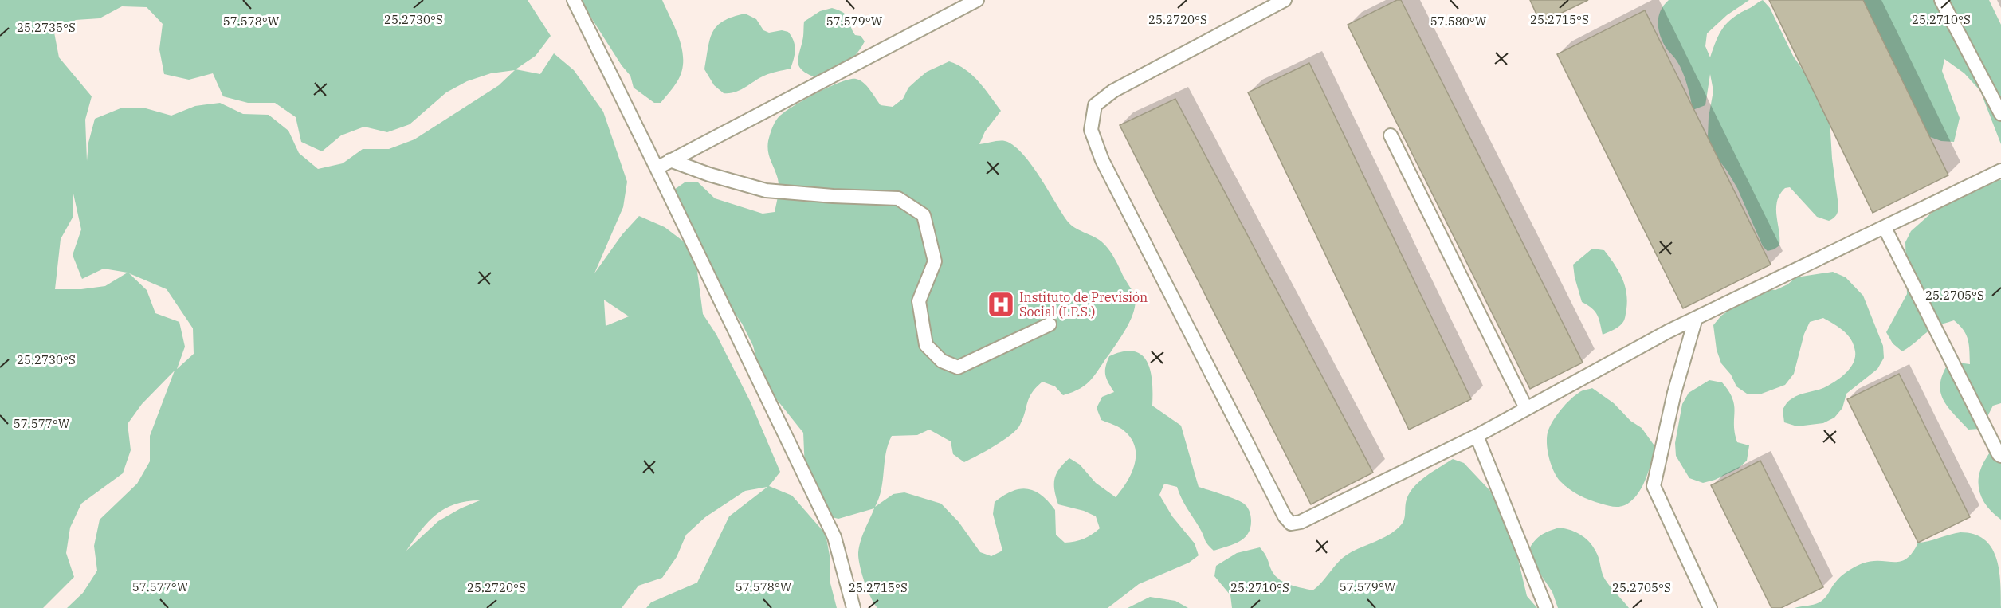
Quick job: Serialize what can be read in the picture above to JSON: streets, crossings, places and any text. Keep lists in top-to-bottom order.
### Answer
{
  "places": {
    "hospital": ["Instituto de Previsión Social (I.P.S.)"]
  },
  "coordinates": [
    "25.2730°S",
    "25.2720°S",
    "25.2715°S",
    "25.2710°S",
    "57.578°W",
    "57.579°W",
    "57.580°W",
    "25.2735°S",
    "25.2705°S",
    "57.577°W"
  ]
}
